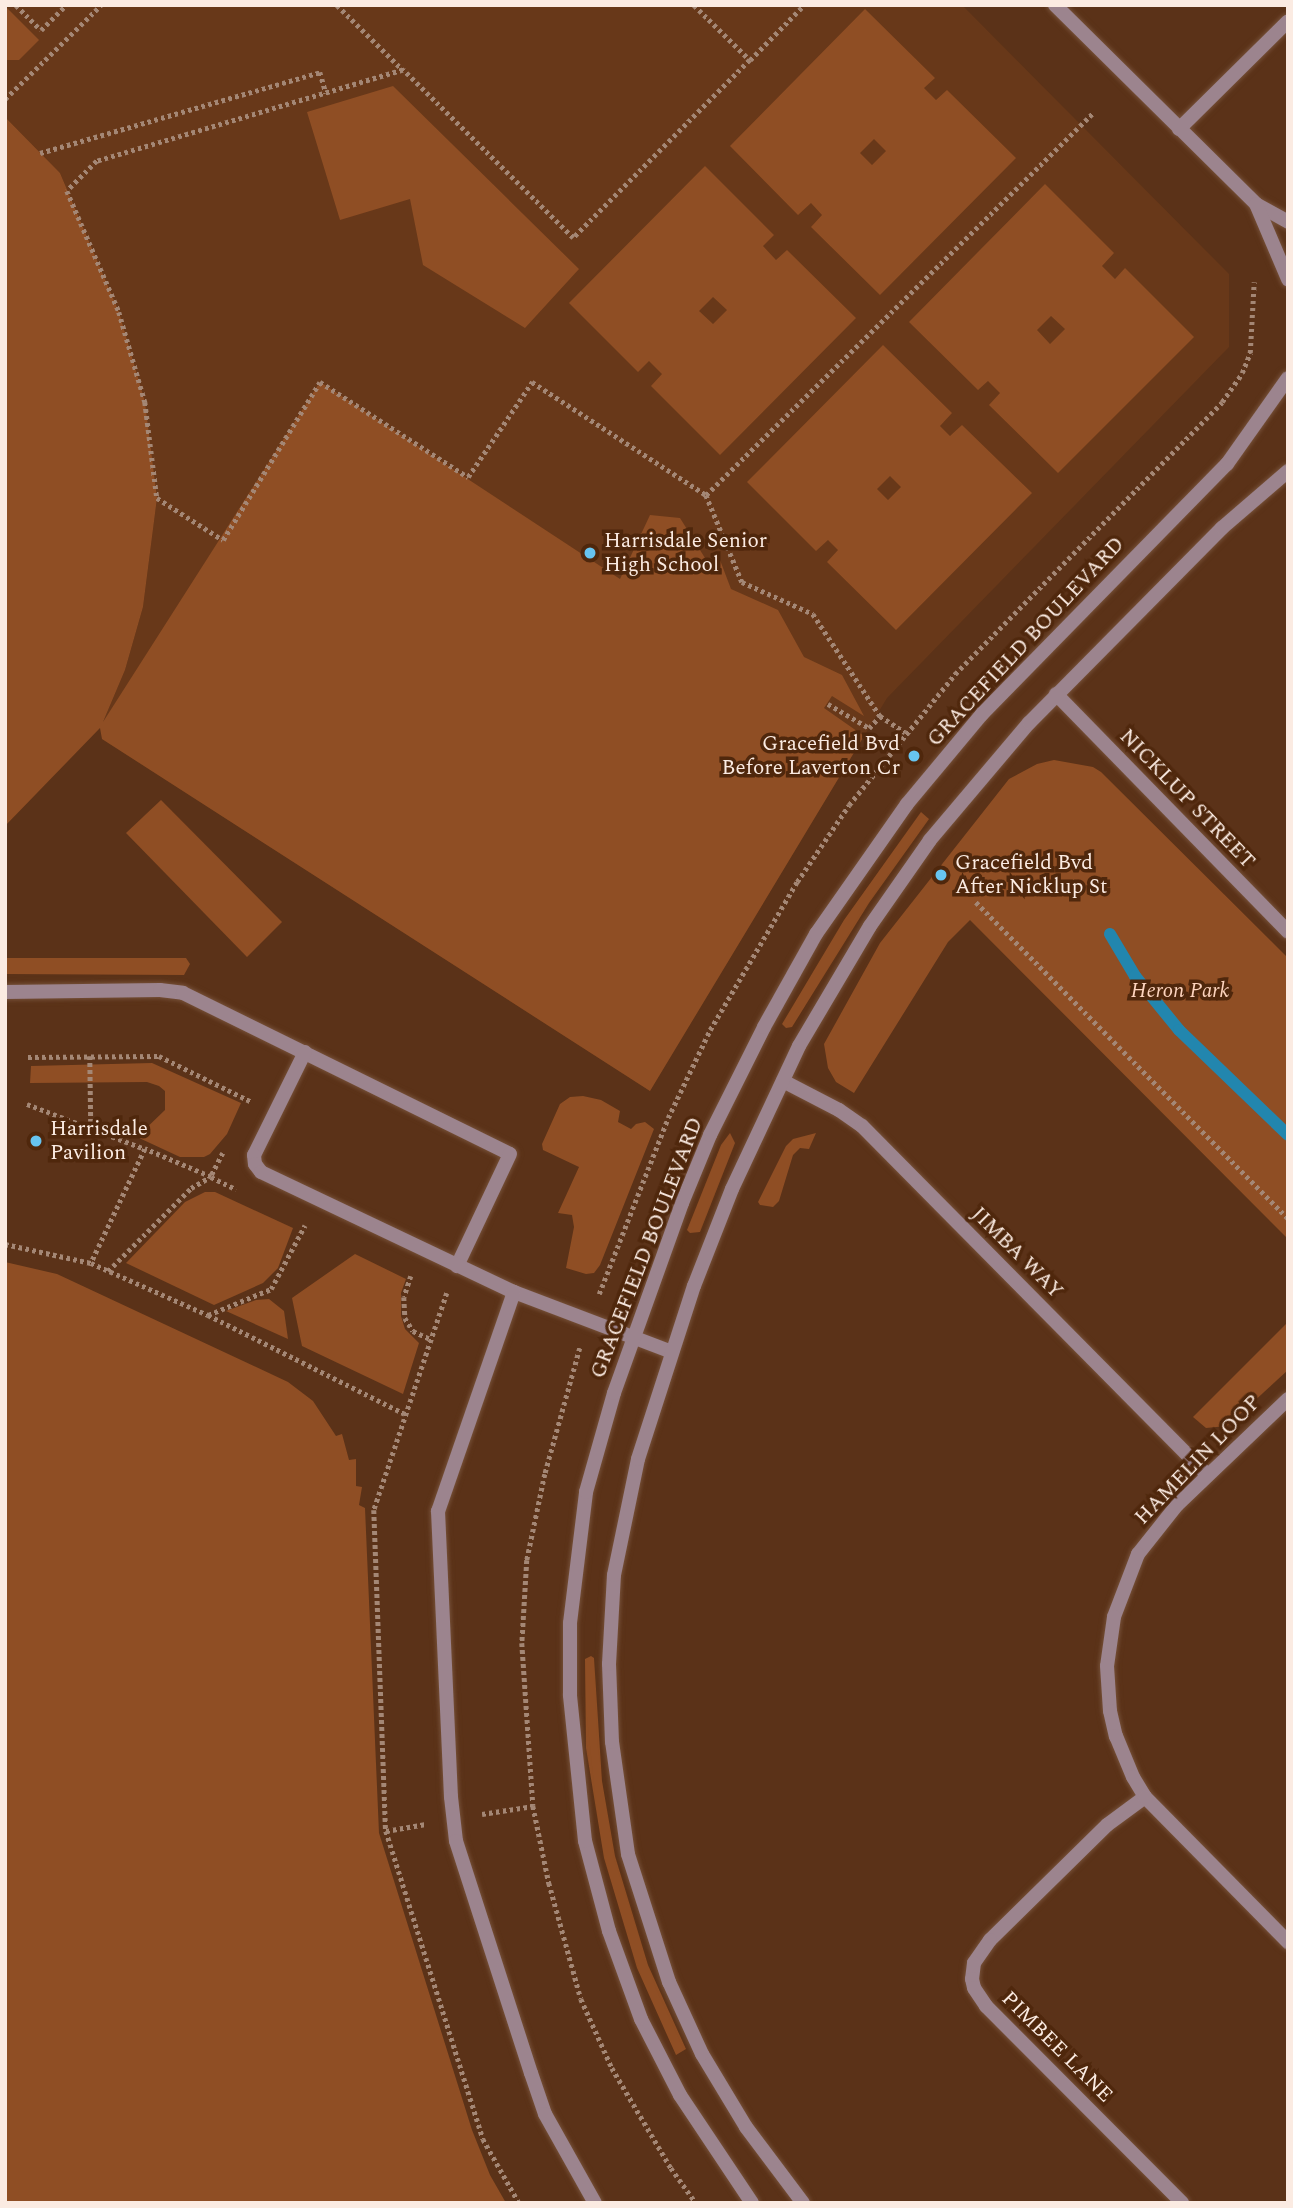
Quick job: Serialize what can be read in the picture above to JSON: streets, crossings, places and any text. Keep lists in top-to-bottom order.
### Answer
{
  "streets": {
    "street": [
      "GRACEFIELD BOULEVARD",
      "NICKLUP STREET",
      "JIMBA WAY",
      "HAMELIN LOOP",
      "PIMBEE LANE"
    ]
  },
  "crossings": [
    ["JIMBA WAY", "HAMELIN LOOP"],
    ["HAMELIN LOOP", "PIMBEE LANE"]
  ],
  "parks": ["Heron Park"],
  "places": [
    "Harrisdale Senior High School",
    "Gracefield Bvd Before Laverton Cr",
    "Gracefield Bvd After Nicklup St",
    "Harrisdale Pavilion"
  ]
}
